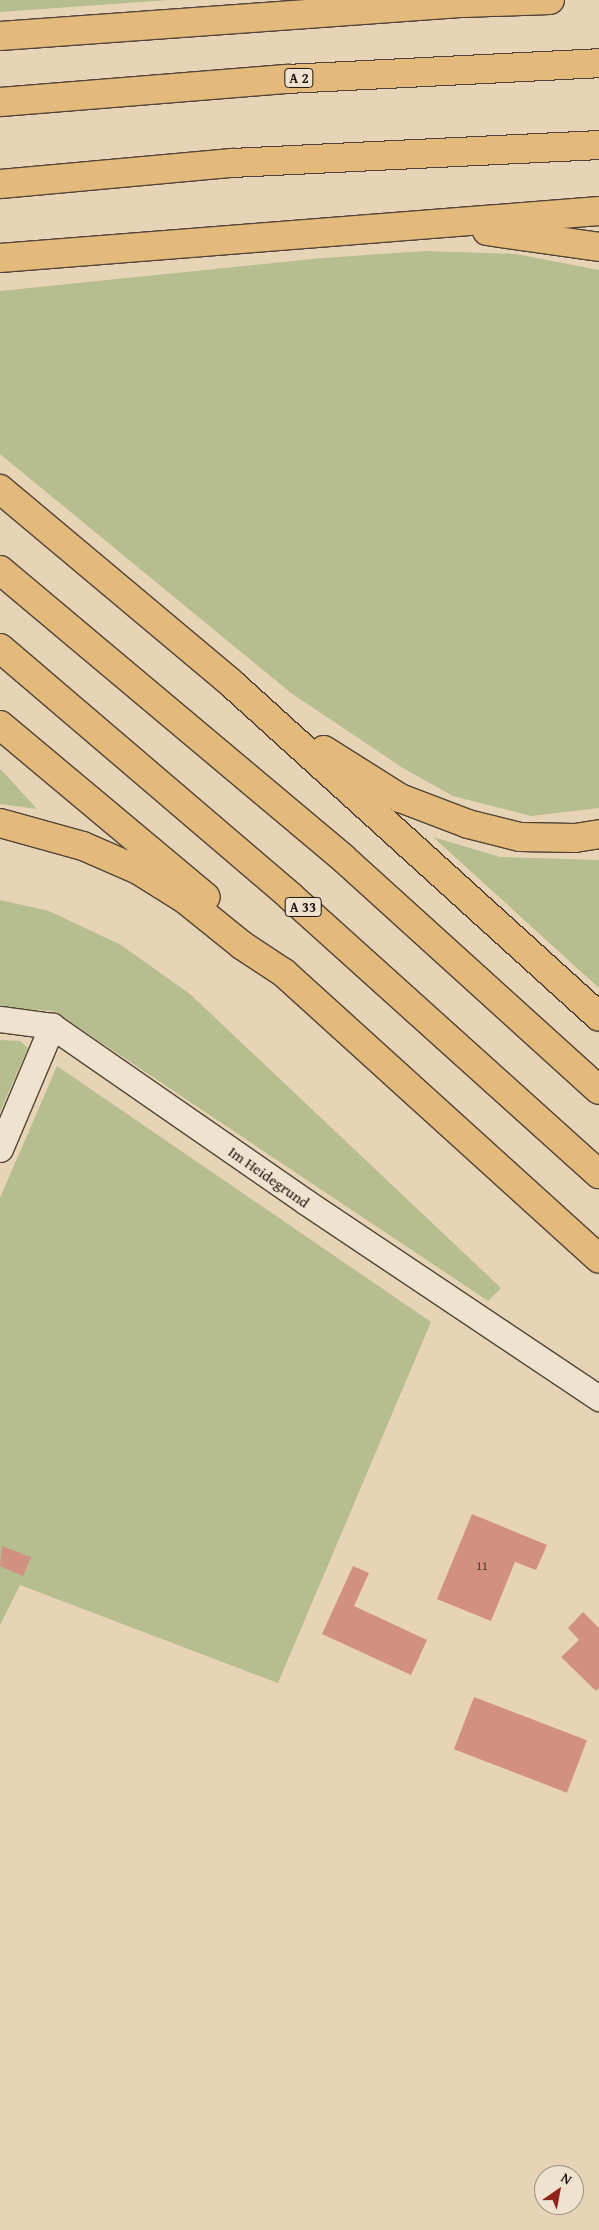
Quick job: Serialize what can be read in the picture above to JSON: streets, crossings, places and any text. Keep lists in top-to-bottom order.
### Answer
{
  "streets": {
    "highway": ["A 2", "A 33"],
    "street": ["Im Heidegrund"]
  },
  "house_numbers": ["11"],
  "north": "top right"
}
